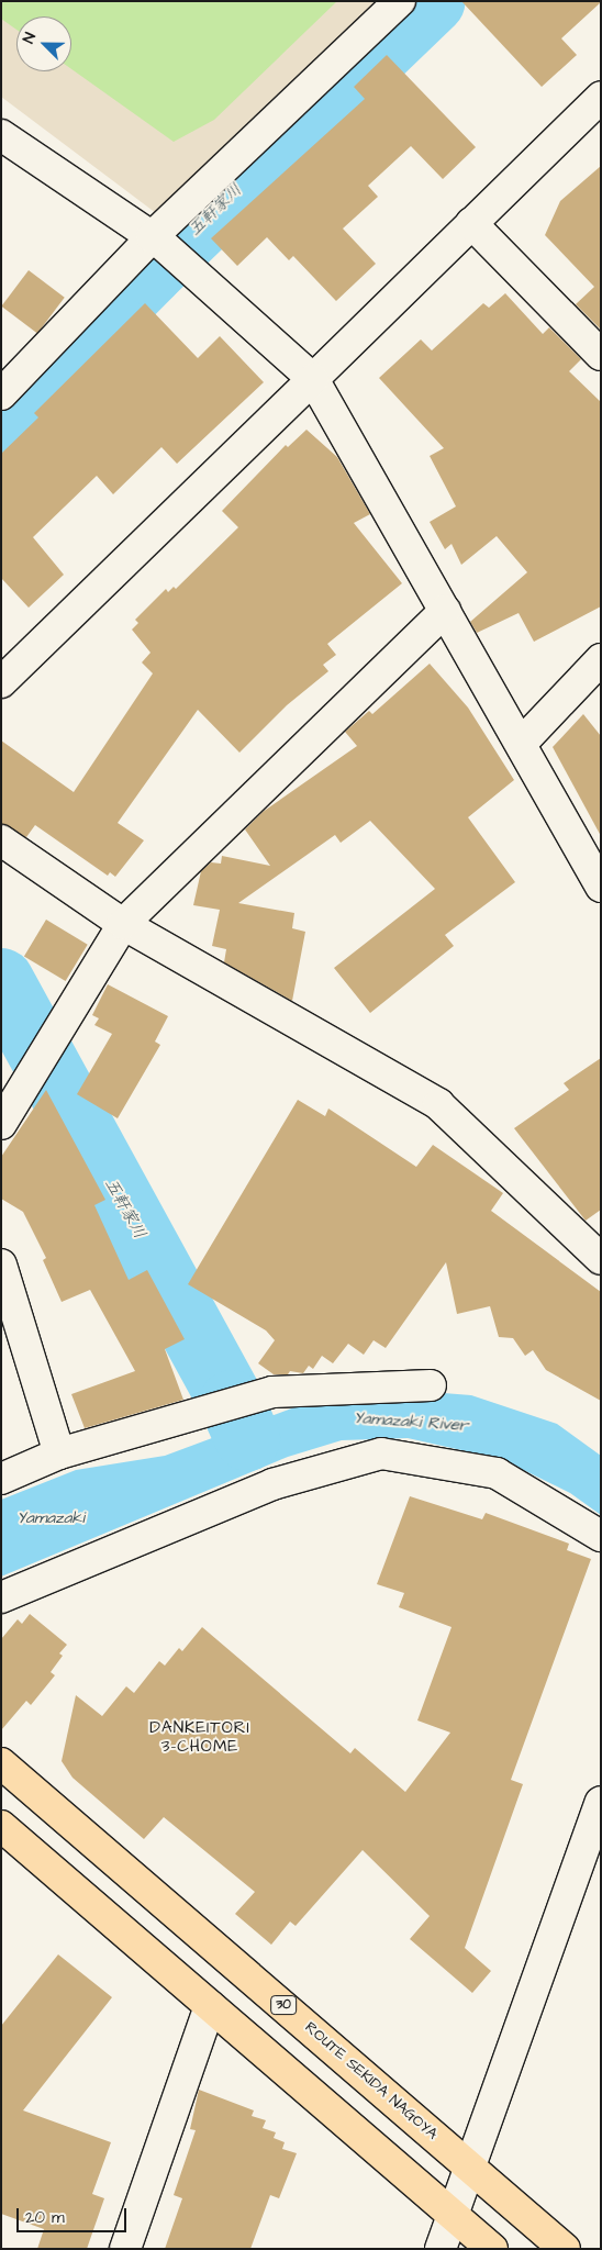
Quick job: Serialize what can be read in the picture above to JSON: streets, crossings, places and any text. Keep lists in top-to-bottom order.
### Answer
{
  "streets": {
    "main road": ["30", "ROUTE SEKIDA NAGOYA"]
  },
  "districts": ["DANKEITORI 3-CHOME"],
  "water": ["五軒家川", "Yamazaki River", "Yamazaki"],
  "scale_bar": "20 m",
  "north": "top left"
}
